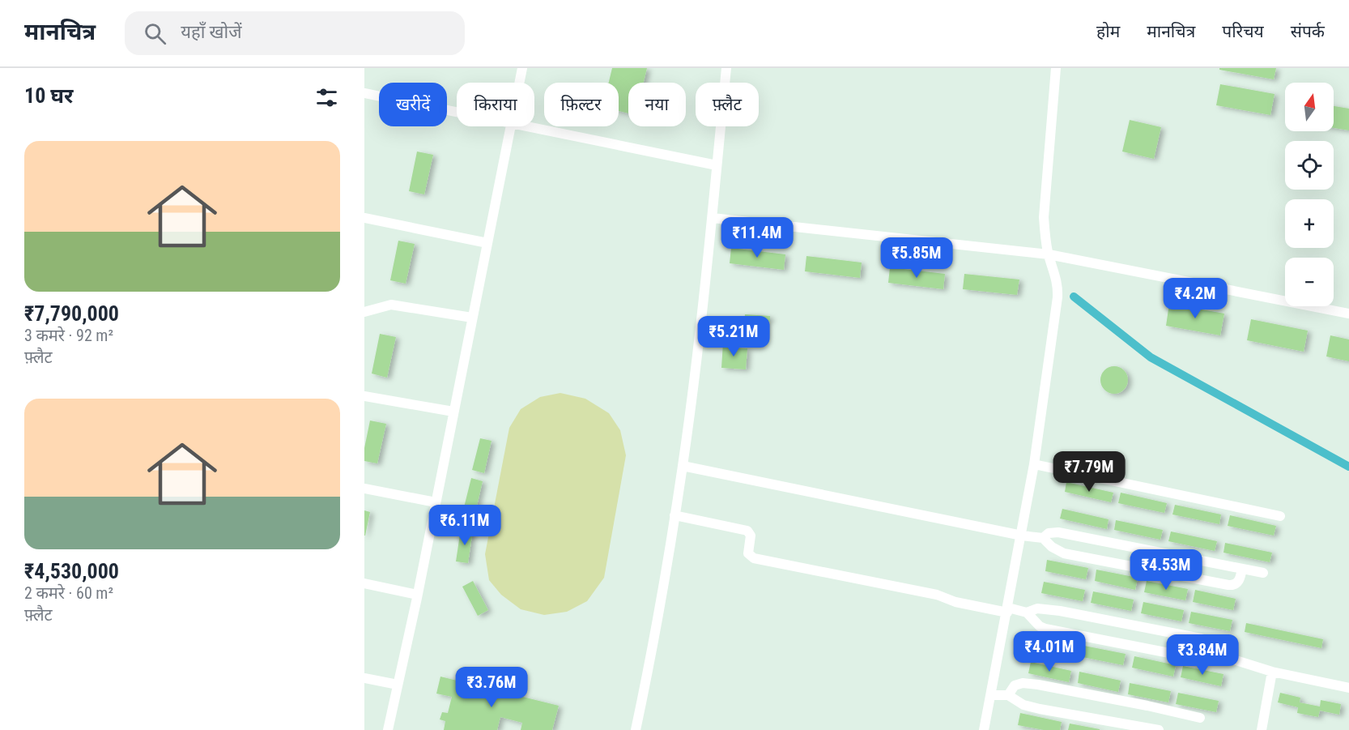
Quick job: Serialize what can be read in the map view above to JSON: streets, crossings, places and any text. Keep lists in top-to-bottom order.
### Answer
{
  "north": "top",
  "page": {
    "header": "मानचित्र",
    "search": "यहाँ खोजें",
    "nav": [
      "होम",
      "मानचित्र",
      "परिचय",
      "संपर्क"
    ],
    "heading": "10 घर",
    "map_buttons": ["+", "−"],
    "chip": [
      "खरीदें",
      "किराया",
      "फ़िल्टर",
      "नया",
      "फ़्लैट"
    ],
    "list": [
      {
        "name": "₹7,790,000",
        "note": "3 कमरे · 92 m² · फ़्लैट"
      },
      {
        "name": "₹4,530,000",
        "note": "2 कमरे · 60 m² · फ़्लैट"
      }
    ],
    "price": [
      "₹11.4M",
      "₹5.85M",
      "₹4.2M",
      "₹5.21M",
      "₹7.79M",
      "₹6.11M",
      "₹4.53M",
      "₹4.01M",
      "₹3.84M",
      "₹3.76M"
    ]
  }
}
